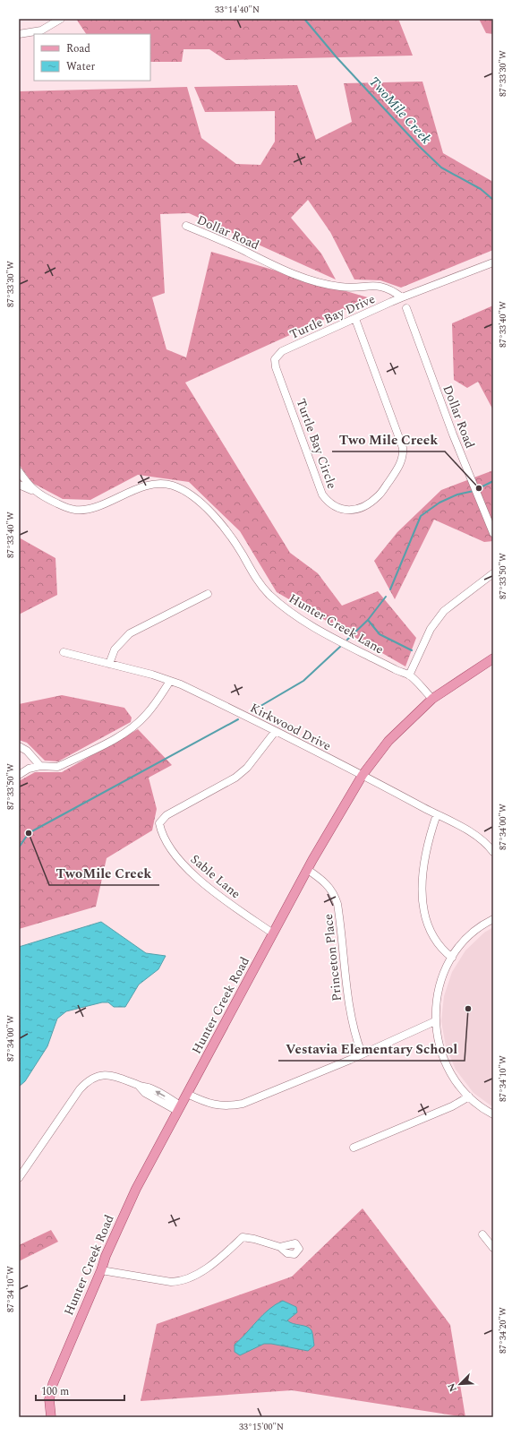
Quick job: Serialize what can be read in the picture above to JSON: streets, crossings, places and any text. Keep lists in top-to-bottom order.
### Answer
{
  "streets": {
    "main road": ["Hunter Creek Road"],
    "street": [
      "Dollar Road",
      "Turtle Bay Drive",
      "Turtle Bay Circle",
      "Hunter Creek Lane",
      "Kirkwood Drive",
      "Sable Lane",
      "Princeton Place"
    ]
  },
  "crossings": [
    ["Dollar Road", "Turtle Bay Drive"],
    ["Turtle Bay Drive", "Turtle Bay Circle"],
    ["Kirkwood Drive", "Sable Lane"],
    ["Kirkwood Drive", "Hunter Creek Road"],
    ["Sable Lane", "Hunter Creek Road"],
    ["Princeton Place", "Hunter Creek Road"]
  ],
  "water": ["TwoMile Creek"],
  "places": ["Two Mile Creek", "TwoMile Creek", "Vestavia Elementary School"],
  "legend": ["Road", "Water"],
  "scale_bar": "100 m",
  "north": "bottom left",
  "coordinates": [
    "33°14'40\"N",
    "87°33'30\"W",
    "87°33'40\"W",
    "87°33'50\"W",
    "87°34'00\"W",
    "87°34'10\"W",
    "87°34'20\"W",
    "33°15'00\"N"
  ]
}
